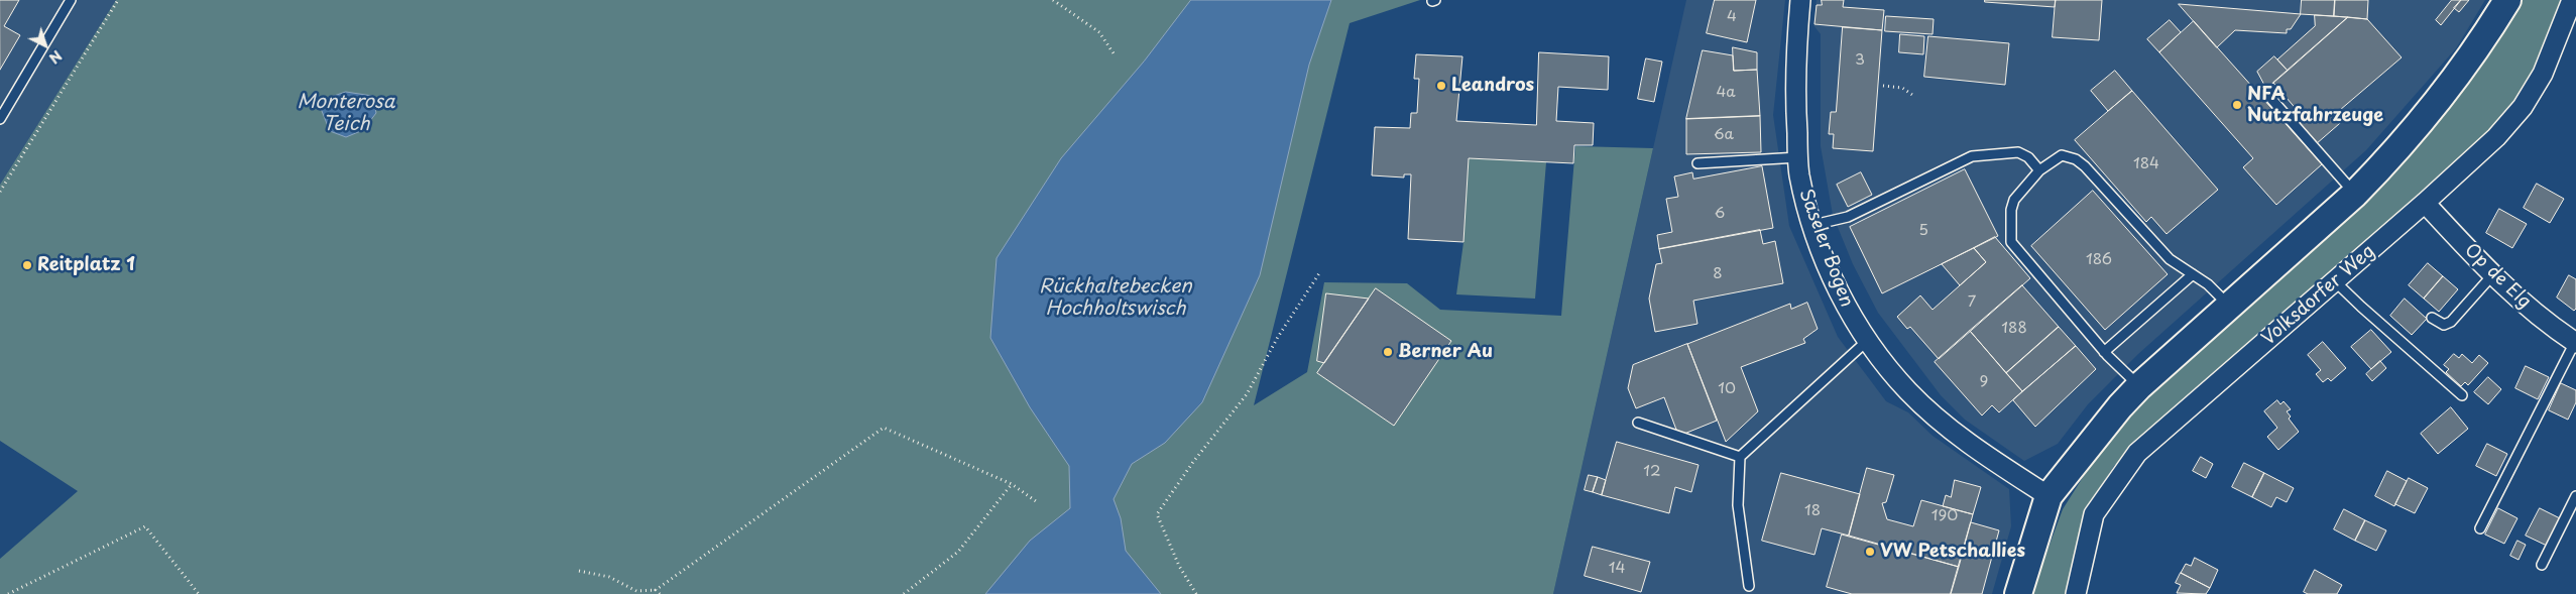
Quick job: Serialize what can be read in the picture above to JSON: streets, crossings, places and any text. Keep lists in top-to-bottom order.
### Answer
{
  "streets": {
    "street": ["Saseler Bogen", "Op de Elg", "Volksdorfer Weg"]
  },
  "crossings": [
    ["Op de Elg", "Volksdorfer Weg"]
  ],
  "water": ["Monterosa Teich", "Rückhaltebecken Hochholtswisch"],
  "places": [
    "Leandros",
    "NFA Nutzfahrzeuge",
    "Reitplatz 1",
    "Berner Au",
    "VW Petschallies"
  ],
  "house_numbers": [
    "4",
    "3",
    "4a",
    "6a",
    "184",
    "6",
    "5",
    "186",
    "8",
    "7",
    "188",
    "9",
    "10",
    "12",
    "18",
    "190",
    "14"
  ],
  "north": "bottom right"
}
